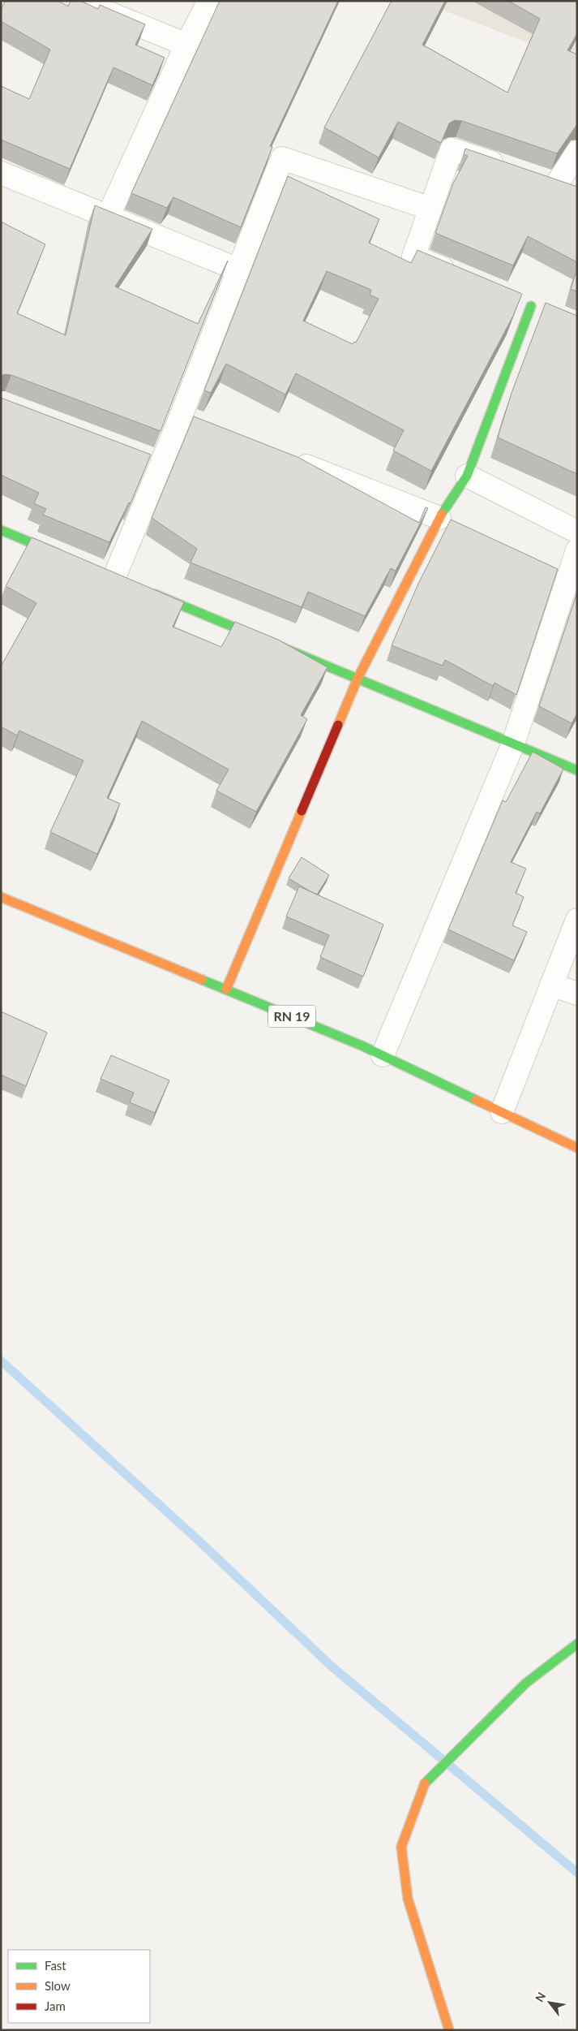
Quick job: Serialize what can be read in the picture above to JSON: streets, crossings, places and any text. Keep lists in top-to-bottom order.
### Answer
{
  "streets": {
    "street": ["RN 19"]
  },
  "legend": ["Fast", "Slow", "Jam"],
  "north": "top left"
}
